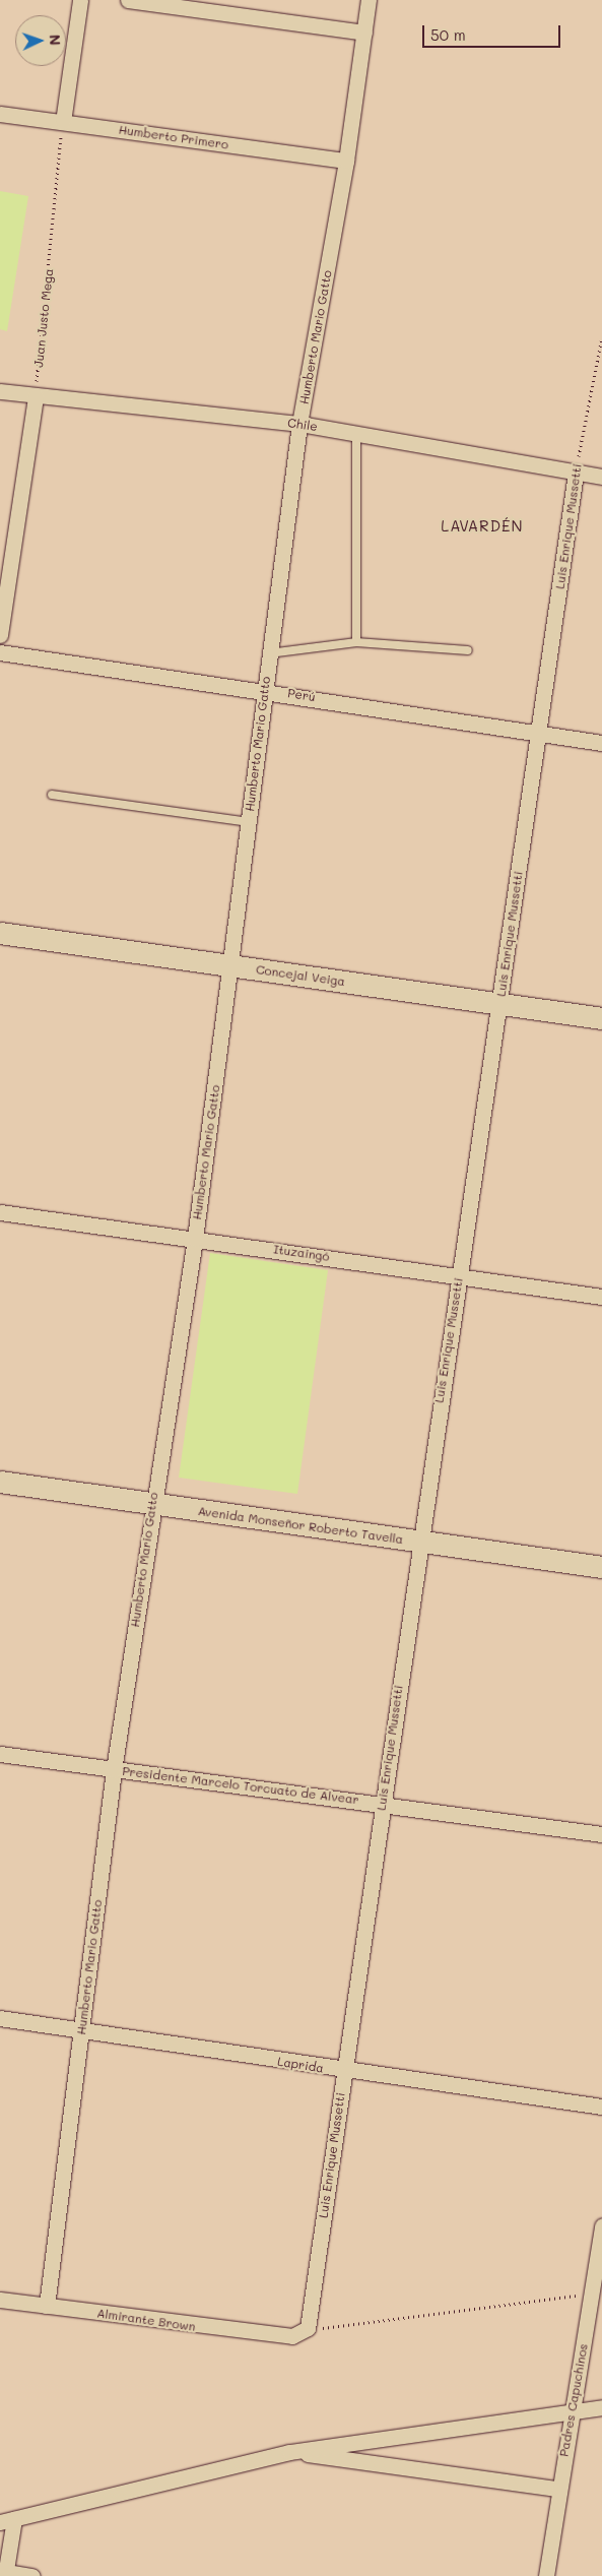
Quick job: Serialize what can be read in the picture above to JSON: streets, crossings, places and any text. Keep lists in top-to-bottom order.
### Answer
{
  "streets": {
    "street": [
      "Humberto Primero",
      "Humberto Mario Gatto",
      "Chile",
      "Luis Enrique Mussetti",
      "Perú",
      "Concejal Veiga",
      "Ituzaingó",
      "Avenida Monseñor Roberto Tavella",
      "Presidente Marcelo Torcuato de Alvear",
      "Laprida",
      "Almirante Brown",
      "Padres Capuchinos"
    ],
    "path": ["Juan Justo Mega"]
  },
  "crossings": [
    ["Humberto Primero", "Juan Justo Mega"],
    ["Humberto Primero", "Humberto Mario Gatto"],
    ["Juan Justo Mega", "Chile"],
    ["Humberto Mario Gatto", "Chile"],
    ["Humberto Mario Gatto", "Perú"],
    ["Humberto Mario Gatto", "Concejal Veiga"],
    ["Humberto Mario Gatto", "Ituzaingó"],
    ["Humberto Mario Gatto", "Avenida Monseñor Roberto Tavella"],
    ["Humberto Mario Gatto", "Presidente Marcelo Torcuato de Alvear"],
    ["Humberto Mario Gatto", "Laprida"],
    ["Humberto Mario Gatto", "Almirante Brown"],
    ["Chile", "Luis Enrique Mussetti"],
    ["Luis Enrique Mussetti", "Perú"],
    ["Luis Enrique Mussetti", "Concejal Veiga"],
    ["Luis Enrique Mussetti", "Ituzaingó"],
    ["Luis Enrique Mussetti", "Avenida Monseñor Roberto Tavella"],
    ["Luis Enrique Mussetti", "Presidente Marcelo Torcuato de Alvear"],
    ["Luis Enrique Mussetti", "Laprida"],
    ["Luis Enrique Mussetti", "Almirante Brown"]
  ],
  "districts": ["LAVARDÉN"],
  "scale_bar": "50 m",
  "north": "right"
}
